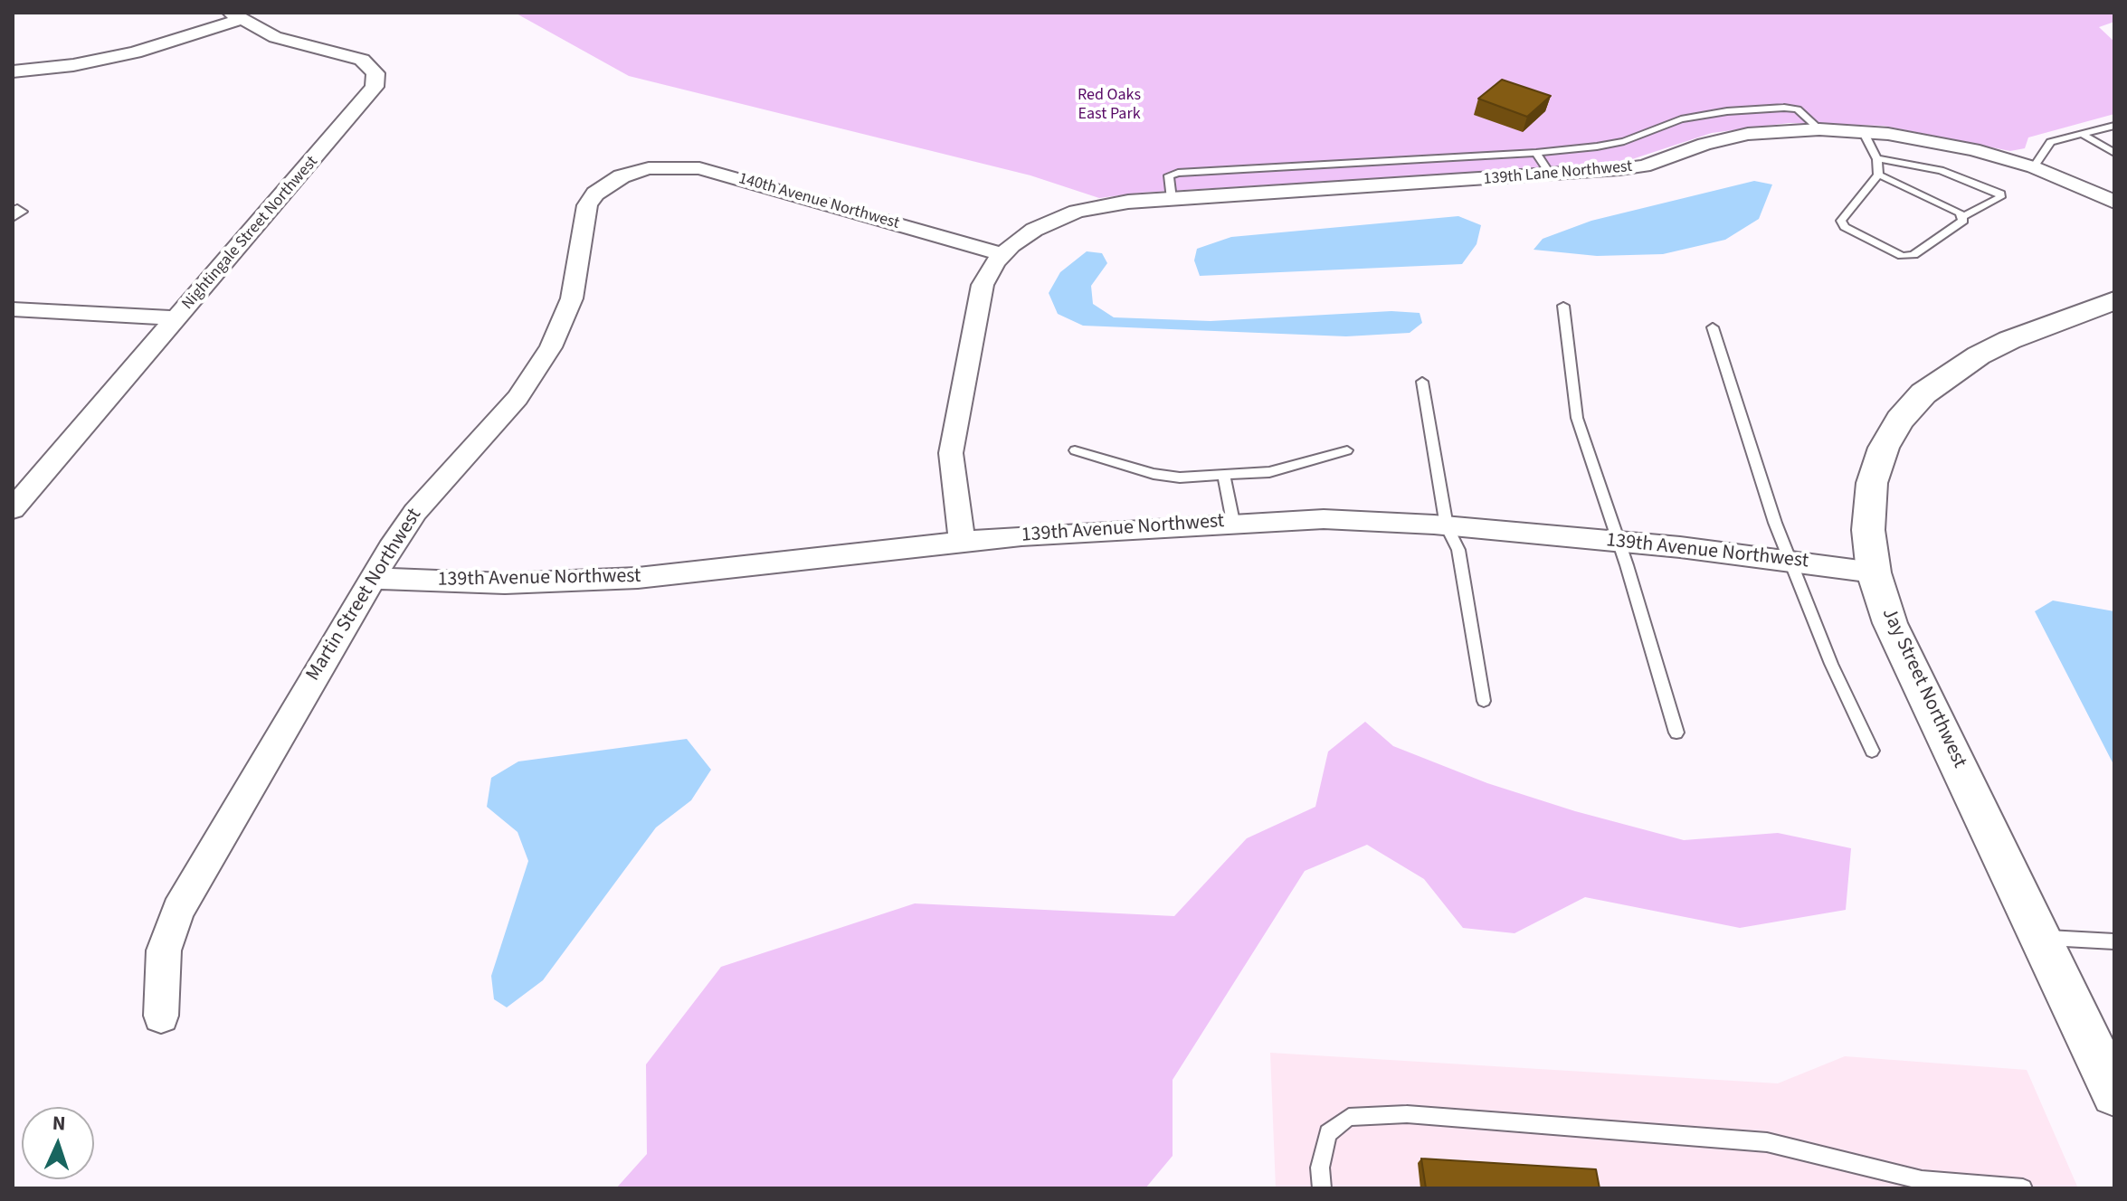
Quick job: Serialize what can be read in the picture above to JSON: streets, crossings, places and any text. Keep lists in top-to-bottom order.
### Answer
{
  "streets": {
    "street": [
      "139th Lane Northwest",
      "140th Avenue Northwest",
      "Nightingale Street Northwest",
      "139th Avenue Northwest",
      "Martin Street Northwest",
      "Jay Street Northwest"
    ]
  },
  "crossings": [
    ["139th Lane Northwest", "140th Avenue Northwest"],
    ["140th Avenue Northwest", "Martin Street Northwest"],
    ["139th Avenue Northwest", "Martin Street Northwest"],
    ["139th Avenue Northwest", "Jay Street Northwest"]
  ],
  "parks": ["Red Oaks East Park"],
  "north": "top"
}
